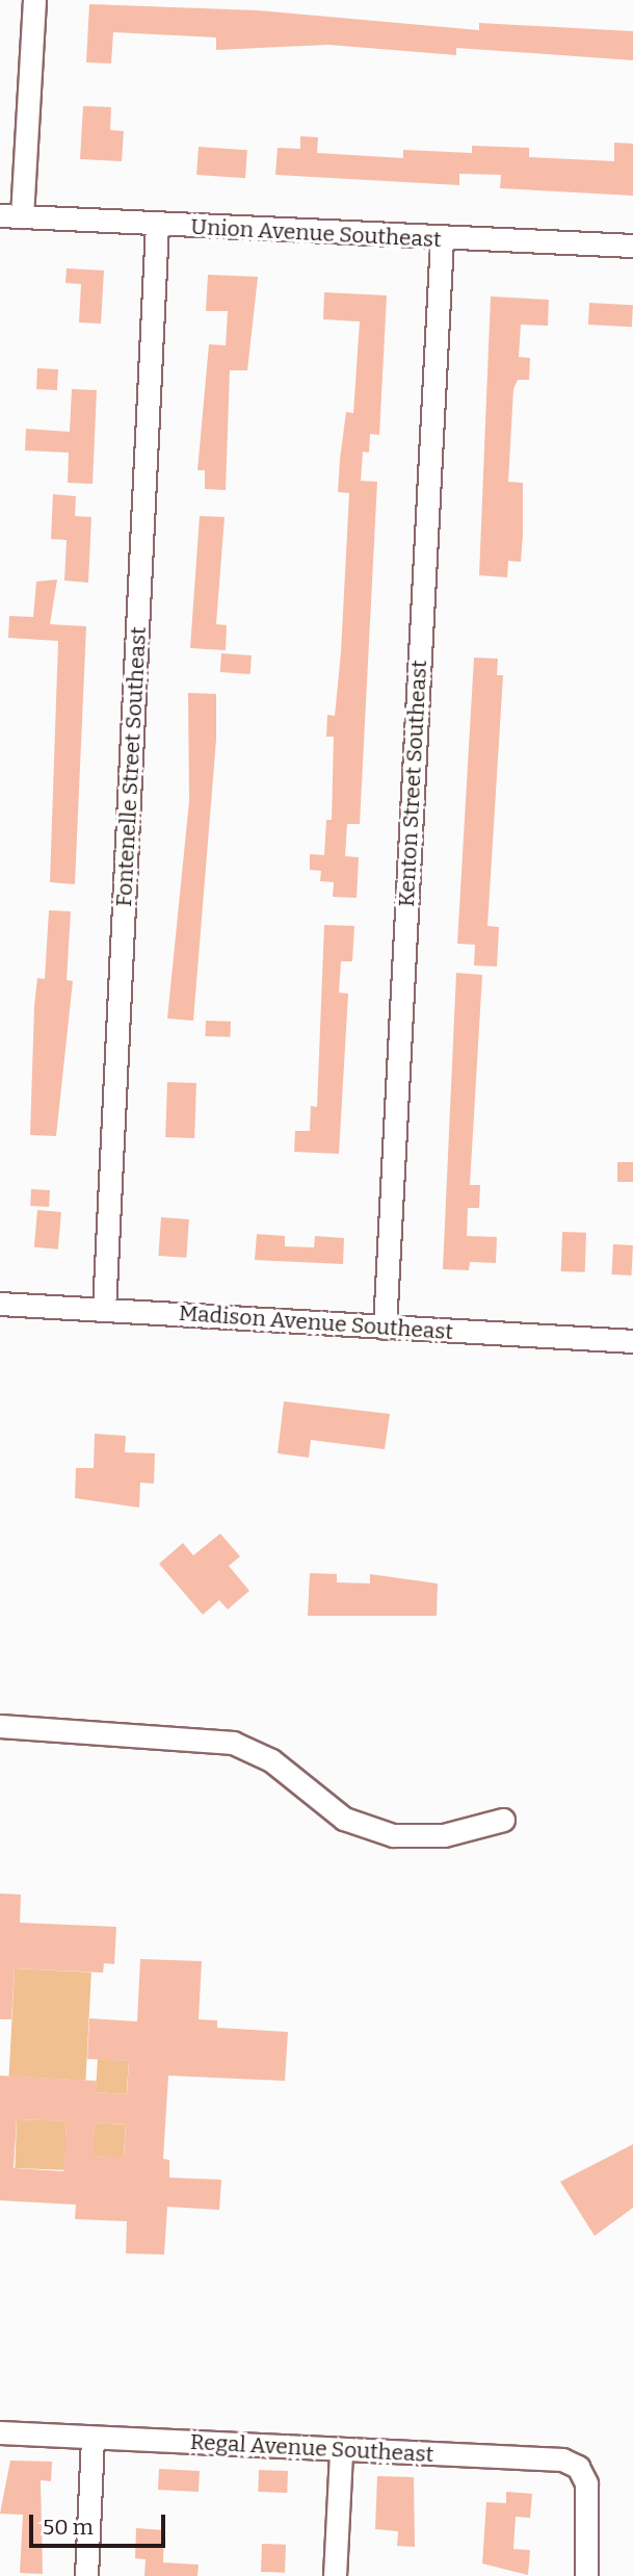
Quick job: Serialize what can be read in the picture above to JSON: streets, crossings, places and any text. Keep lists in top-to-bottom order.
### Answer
{
  "streets": {
    "street": [
      "Union Avenue Southeast",
      "Fontenelle Street Southeast",
      "Kenton Street Southeast",
      "Madison Avenue Southeast",
      "Regal Avenue Southeast"
    ]
  },
  "crossings": [
    ["Union Avenue Southeast", "Fontenelle Street Southeast"],
    ["Union Avenue Southeast", "Kenton Street Southeast"],
    ["Fontenelle Street Southeast", "Madison Avenue Southeast"],
    ["Kenton Street Southeast", "Madison Avenue Southeast"]
  ],
  "scale_bar": "50 m"
}
